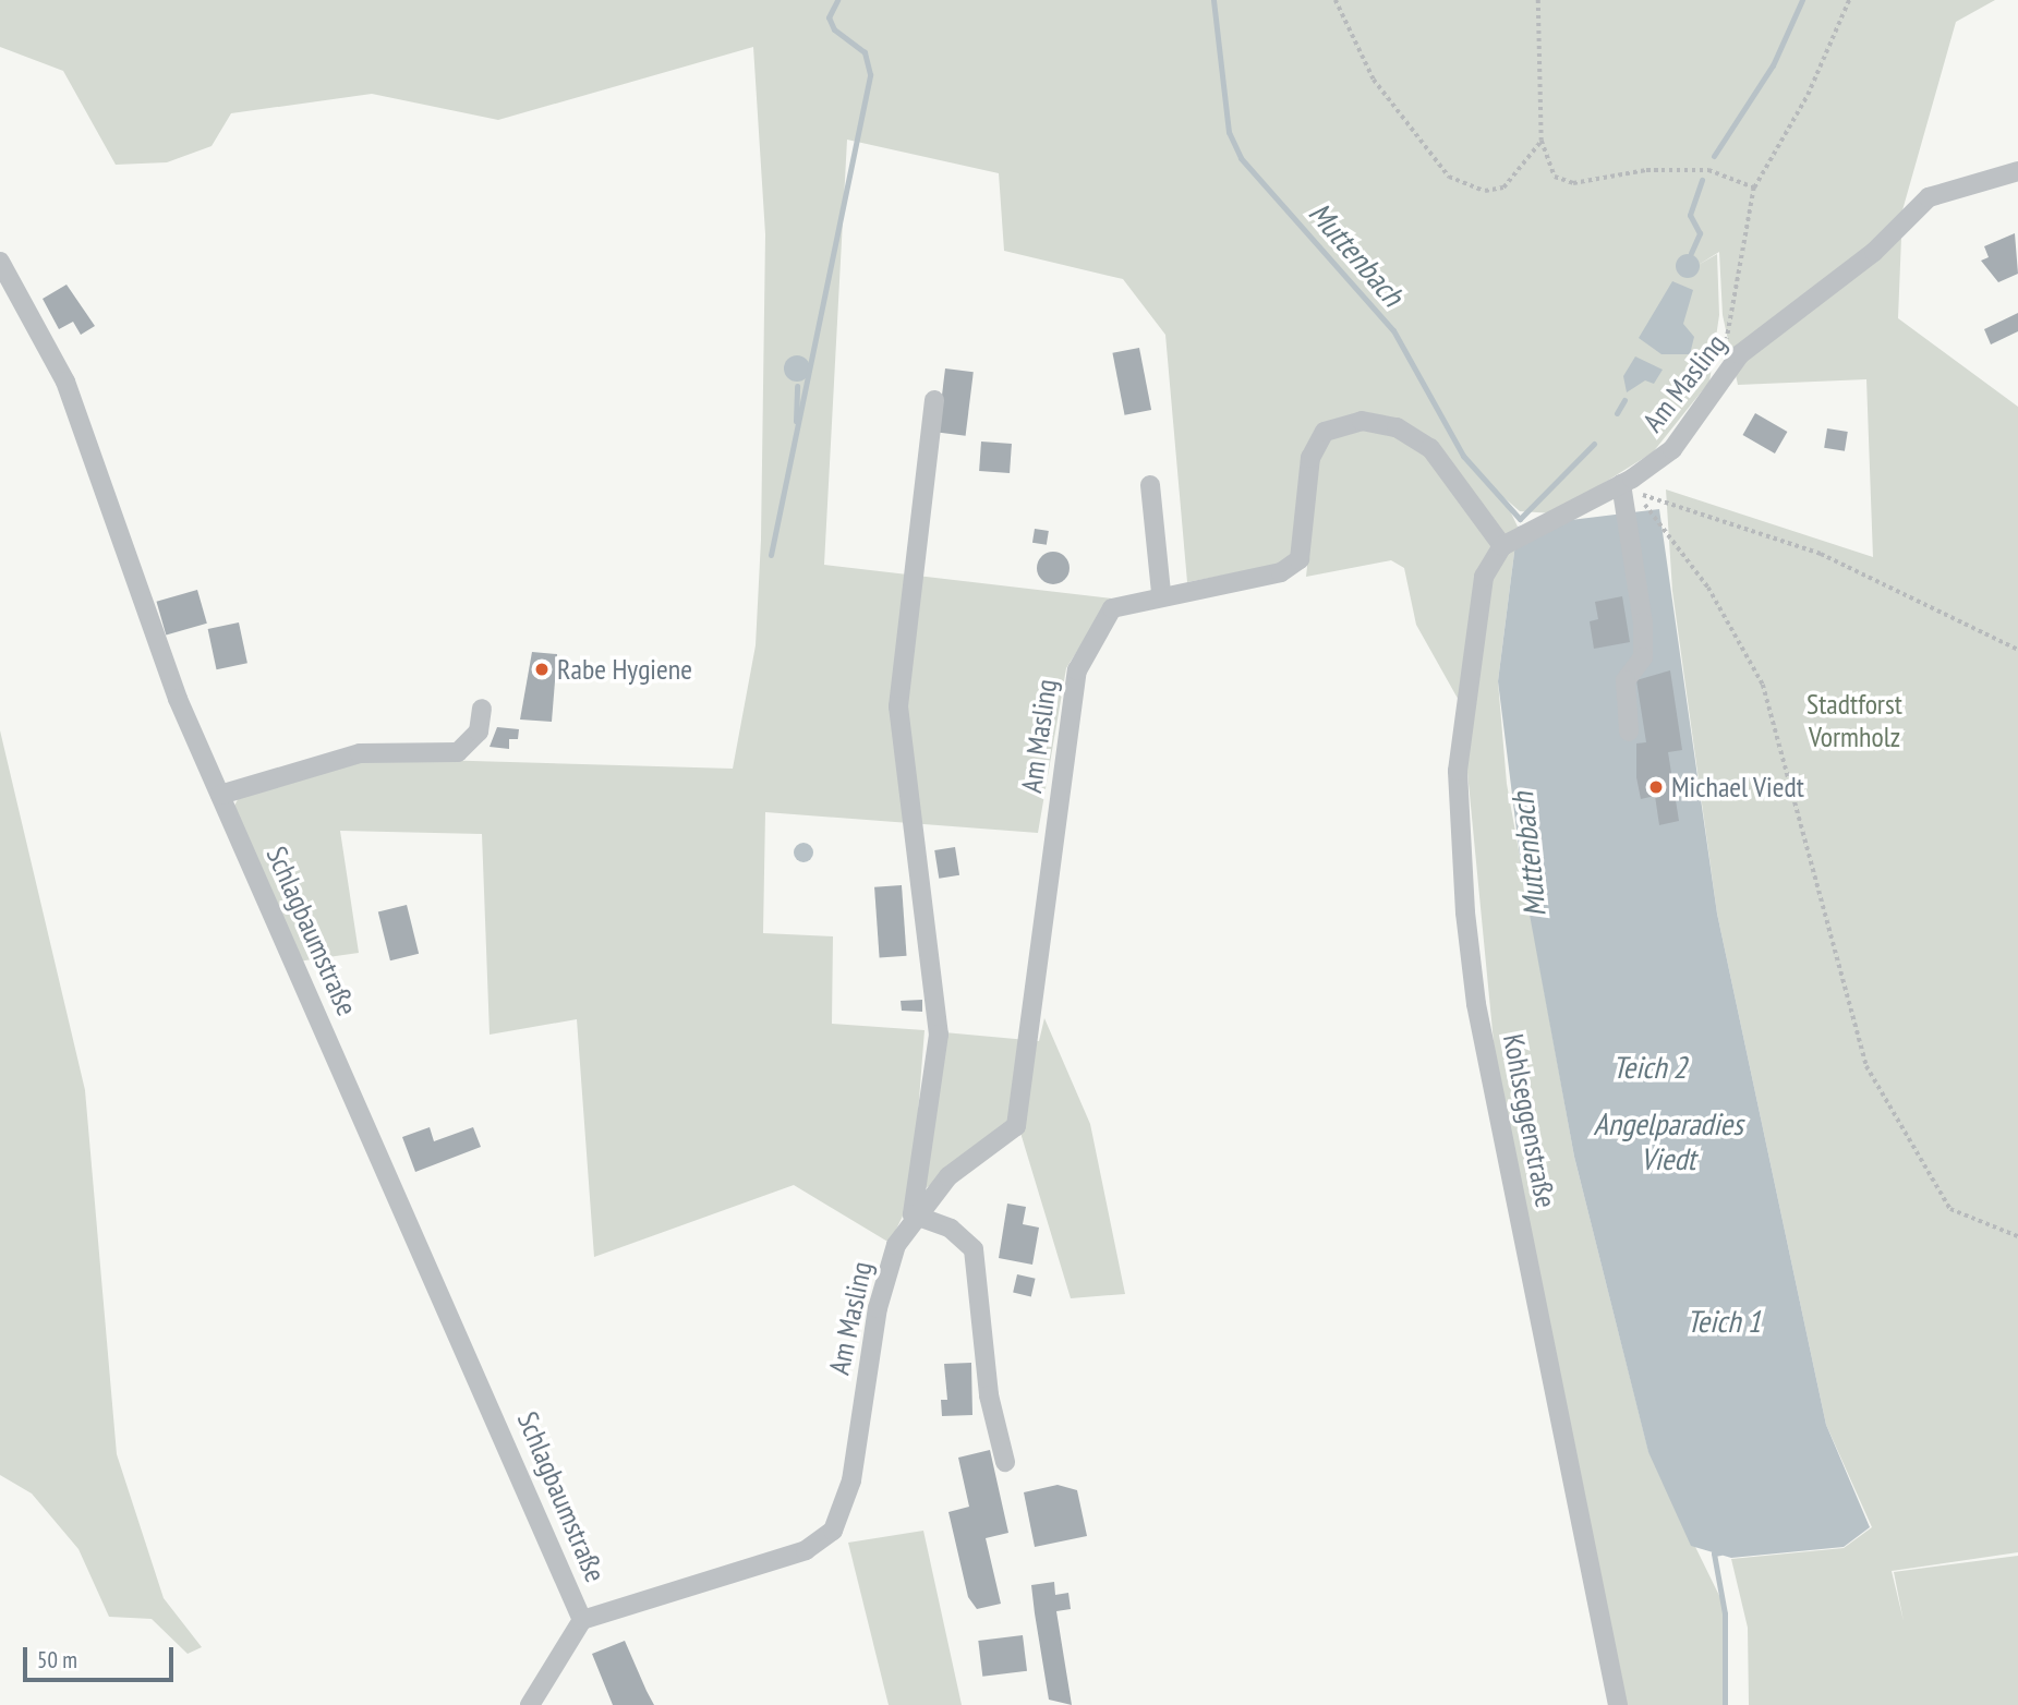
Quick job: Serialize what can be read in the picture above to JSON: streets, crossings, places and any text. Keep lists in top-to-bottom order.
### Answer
{
  "streets": {
    "street": ["Am Masling", "Schlagbaumstraße", "Kohlseggenstraße"]
  },
  "crossings": [
    ["Am Masling", "Schlagbaumstraße"],
    ["Am Masling", "Kohlseggenstraße"]
  ],
  "water": [
    "Muttenbach",
    "Teich 2",
    "Angelparadies Viedt",
    "Teich 1"
  ],
  "parks": ["Stadtforst Vormholz"],
  "places": ["Rabe Hygiene", "Michael Viedt"],
  "scale_bar": "50 m"
}
